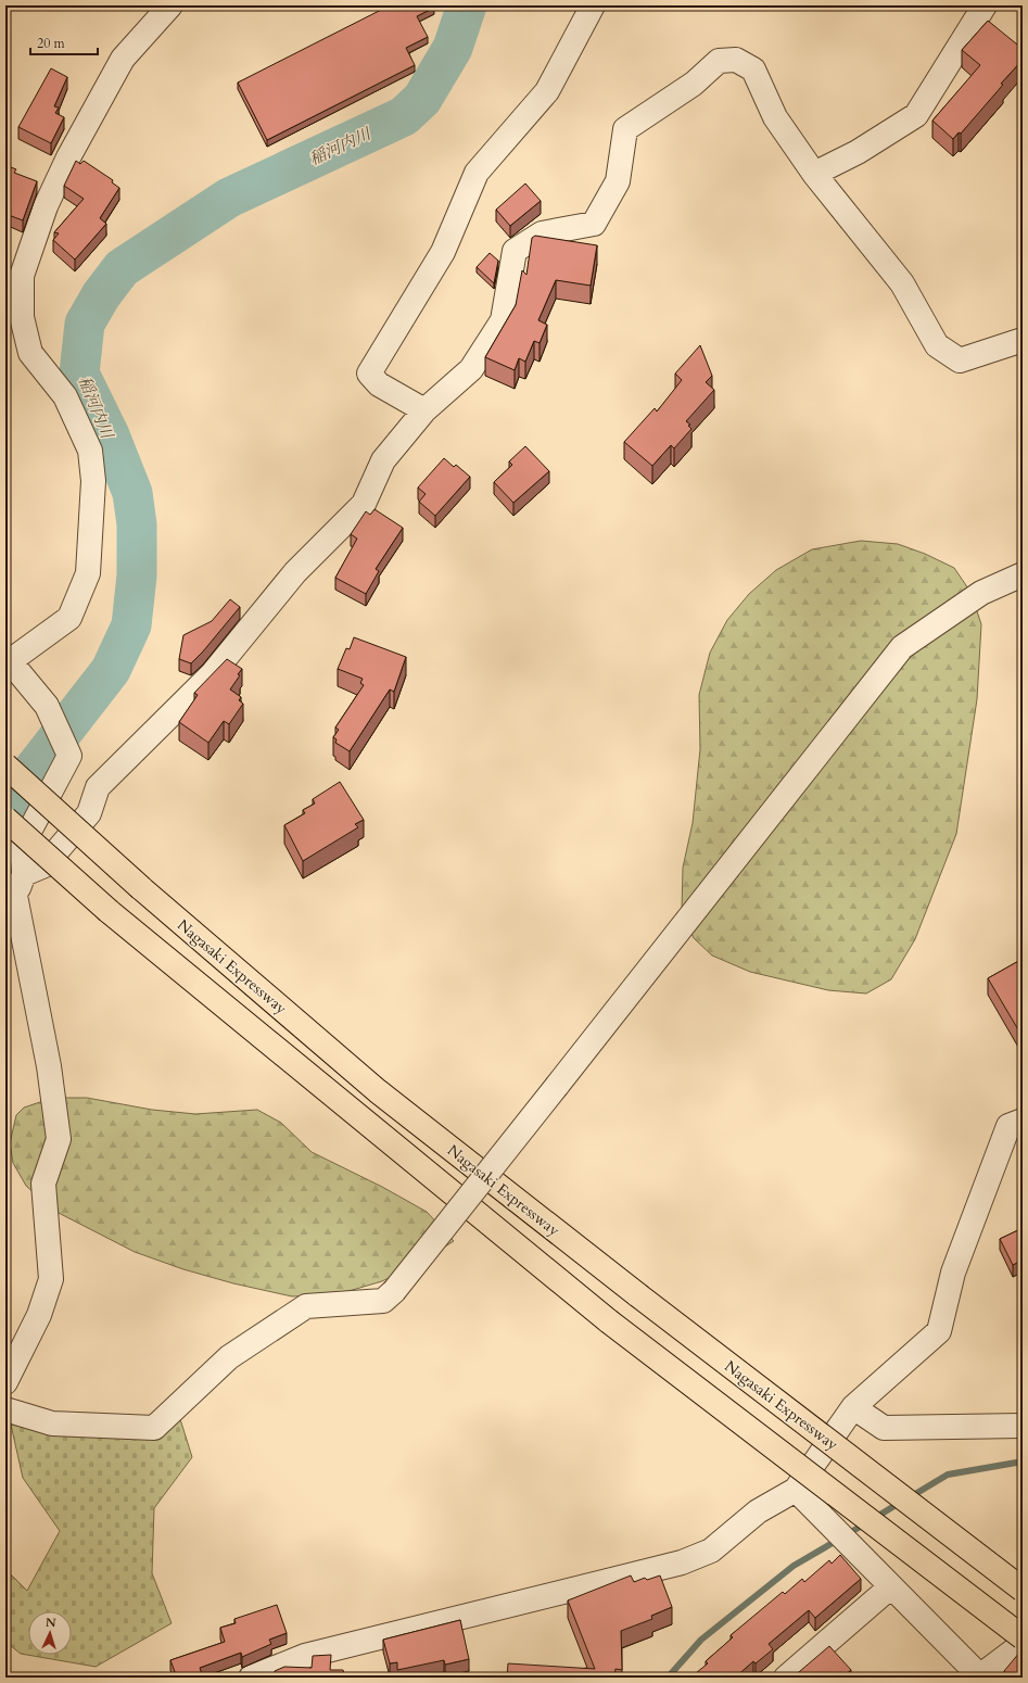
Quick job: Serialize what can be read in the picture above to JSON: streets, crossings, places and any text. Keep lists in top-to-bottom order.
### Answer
{
  "streets": {
    "highway": ["Nagasaki Expressway"]
  },
  "water": ["稲河内川"],
  "scale_bar": "20 m",
  "north": "top"
}
